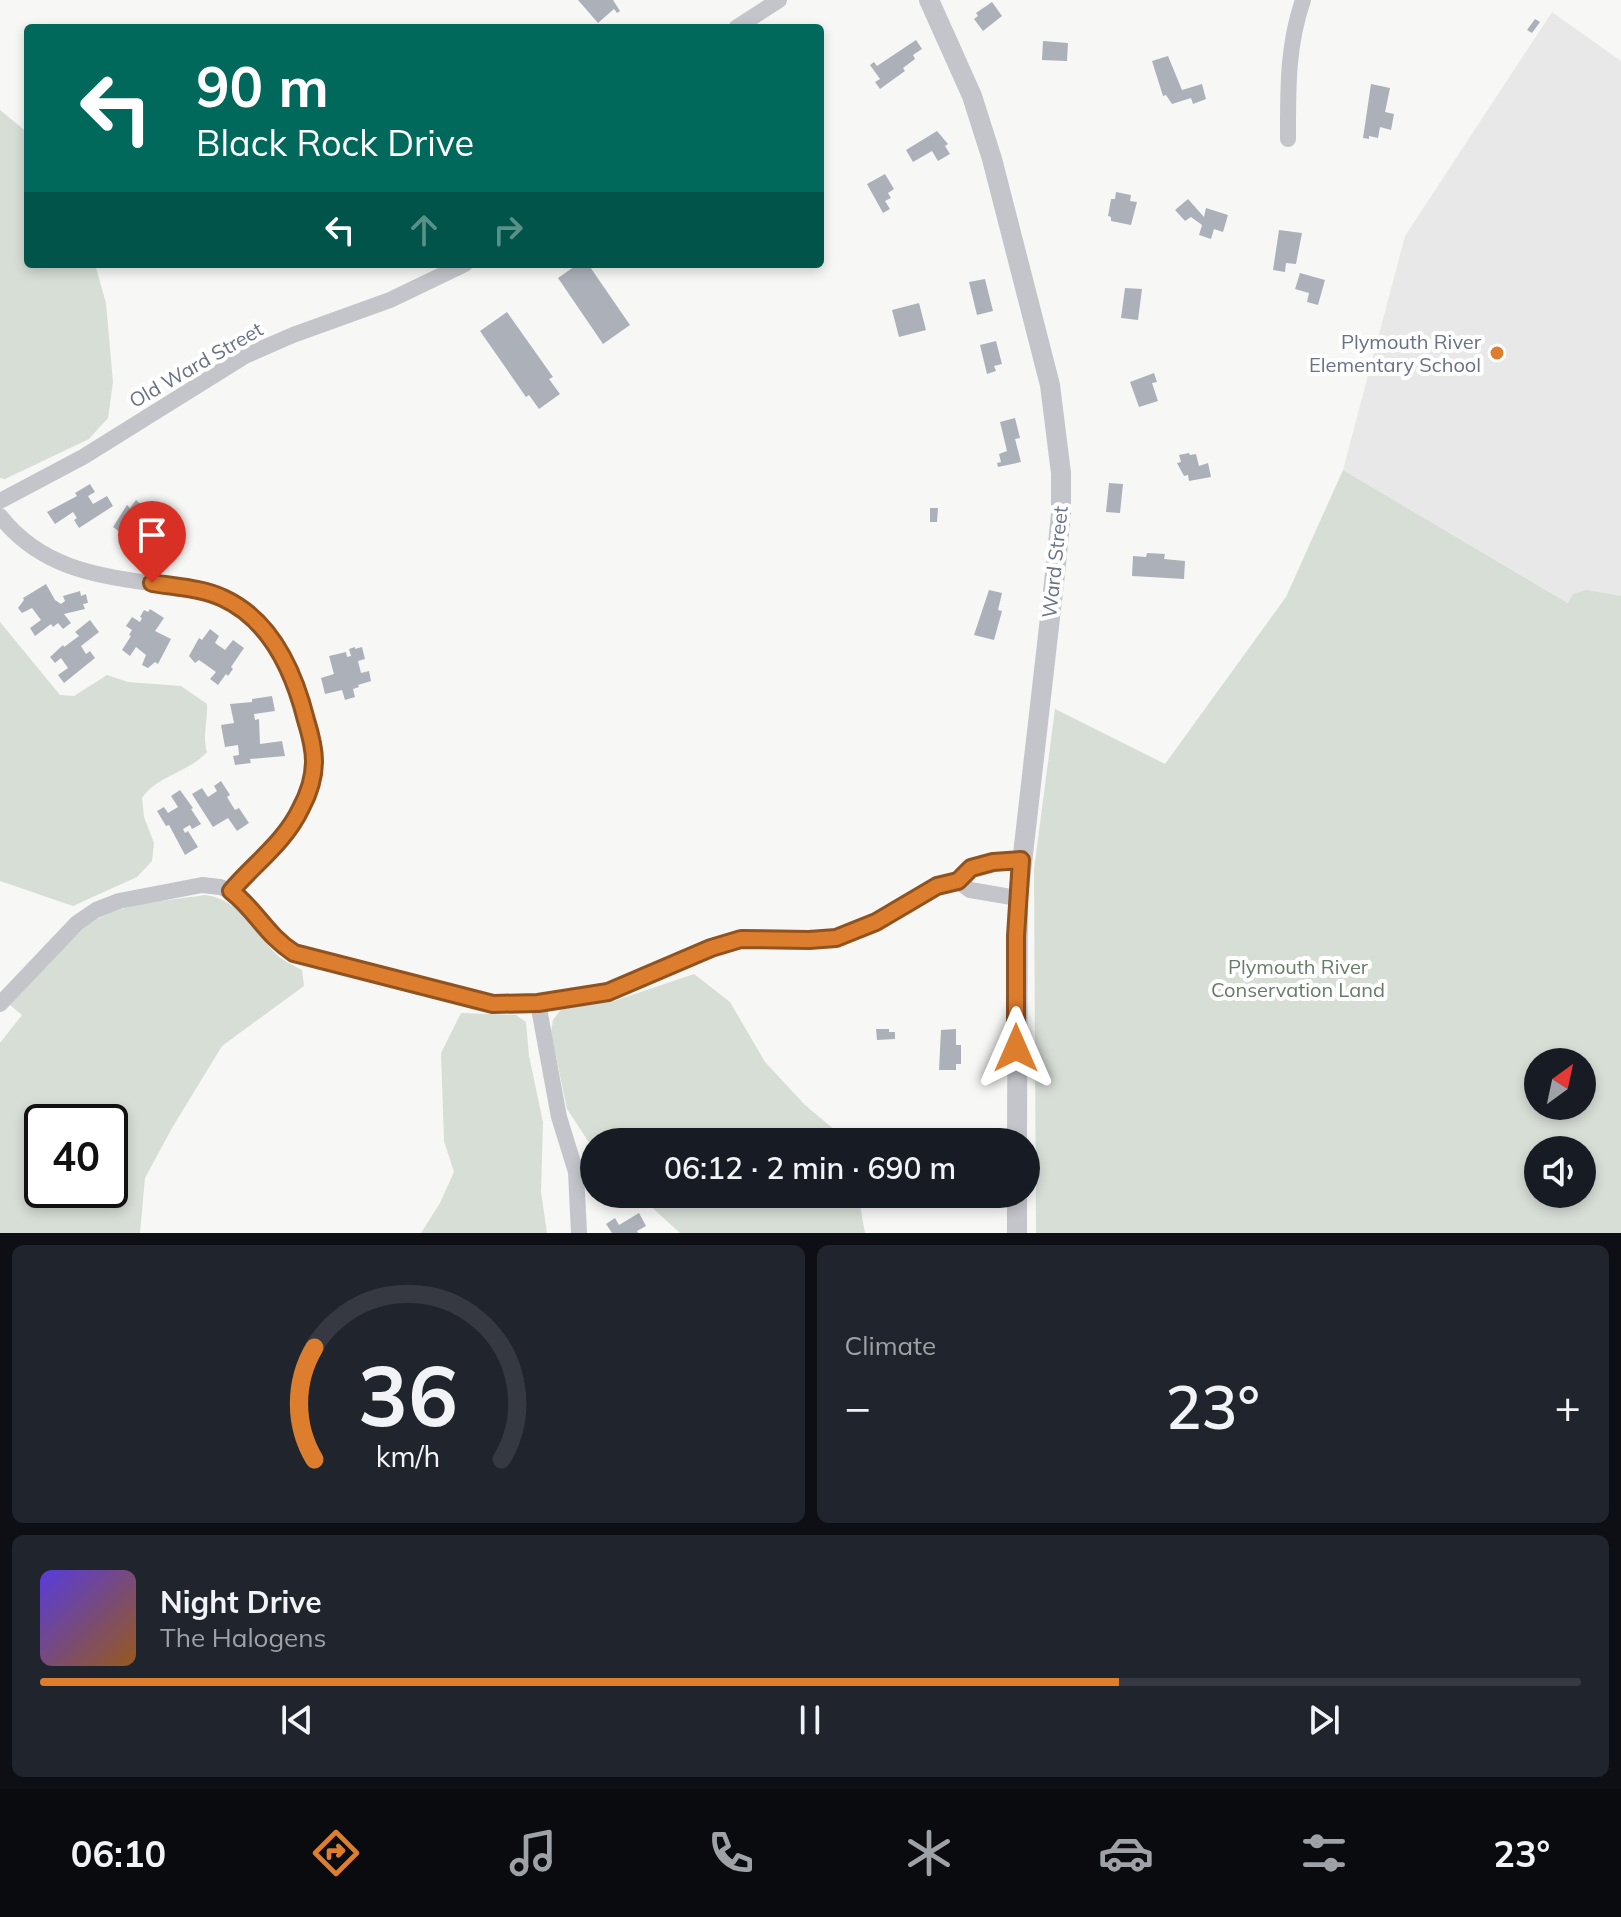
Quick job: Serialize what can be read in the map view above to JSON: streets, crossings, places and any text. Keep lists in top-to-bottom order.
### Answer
{
  "streets": {
    "street": ["Old Ward Street", "Ward Street"]
  },
  "parks": ["Plymouth River Conservation Land"],
  "places": ["Plymouth River Elementary School"],
  "north": "top right",
  "page": {
    "turn": ["90 m", "Black Rock Drive"],
    "limit": "40",
    "trip": "06:12 · 2 min · 690 m",
    "tile": "Climate",
    "heat": ["−", "23°", "+"],
    "song": ["Night Drive", "The Halogens"],
    "tabs": ["06:10", "23°"],
    "gauge": ["36", "km/h"]
  }
}
